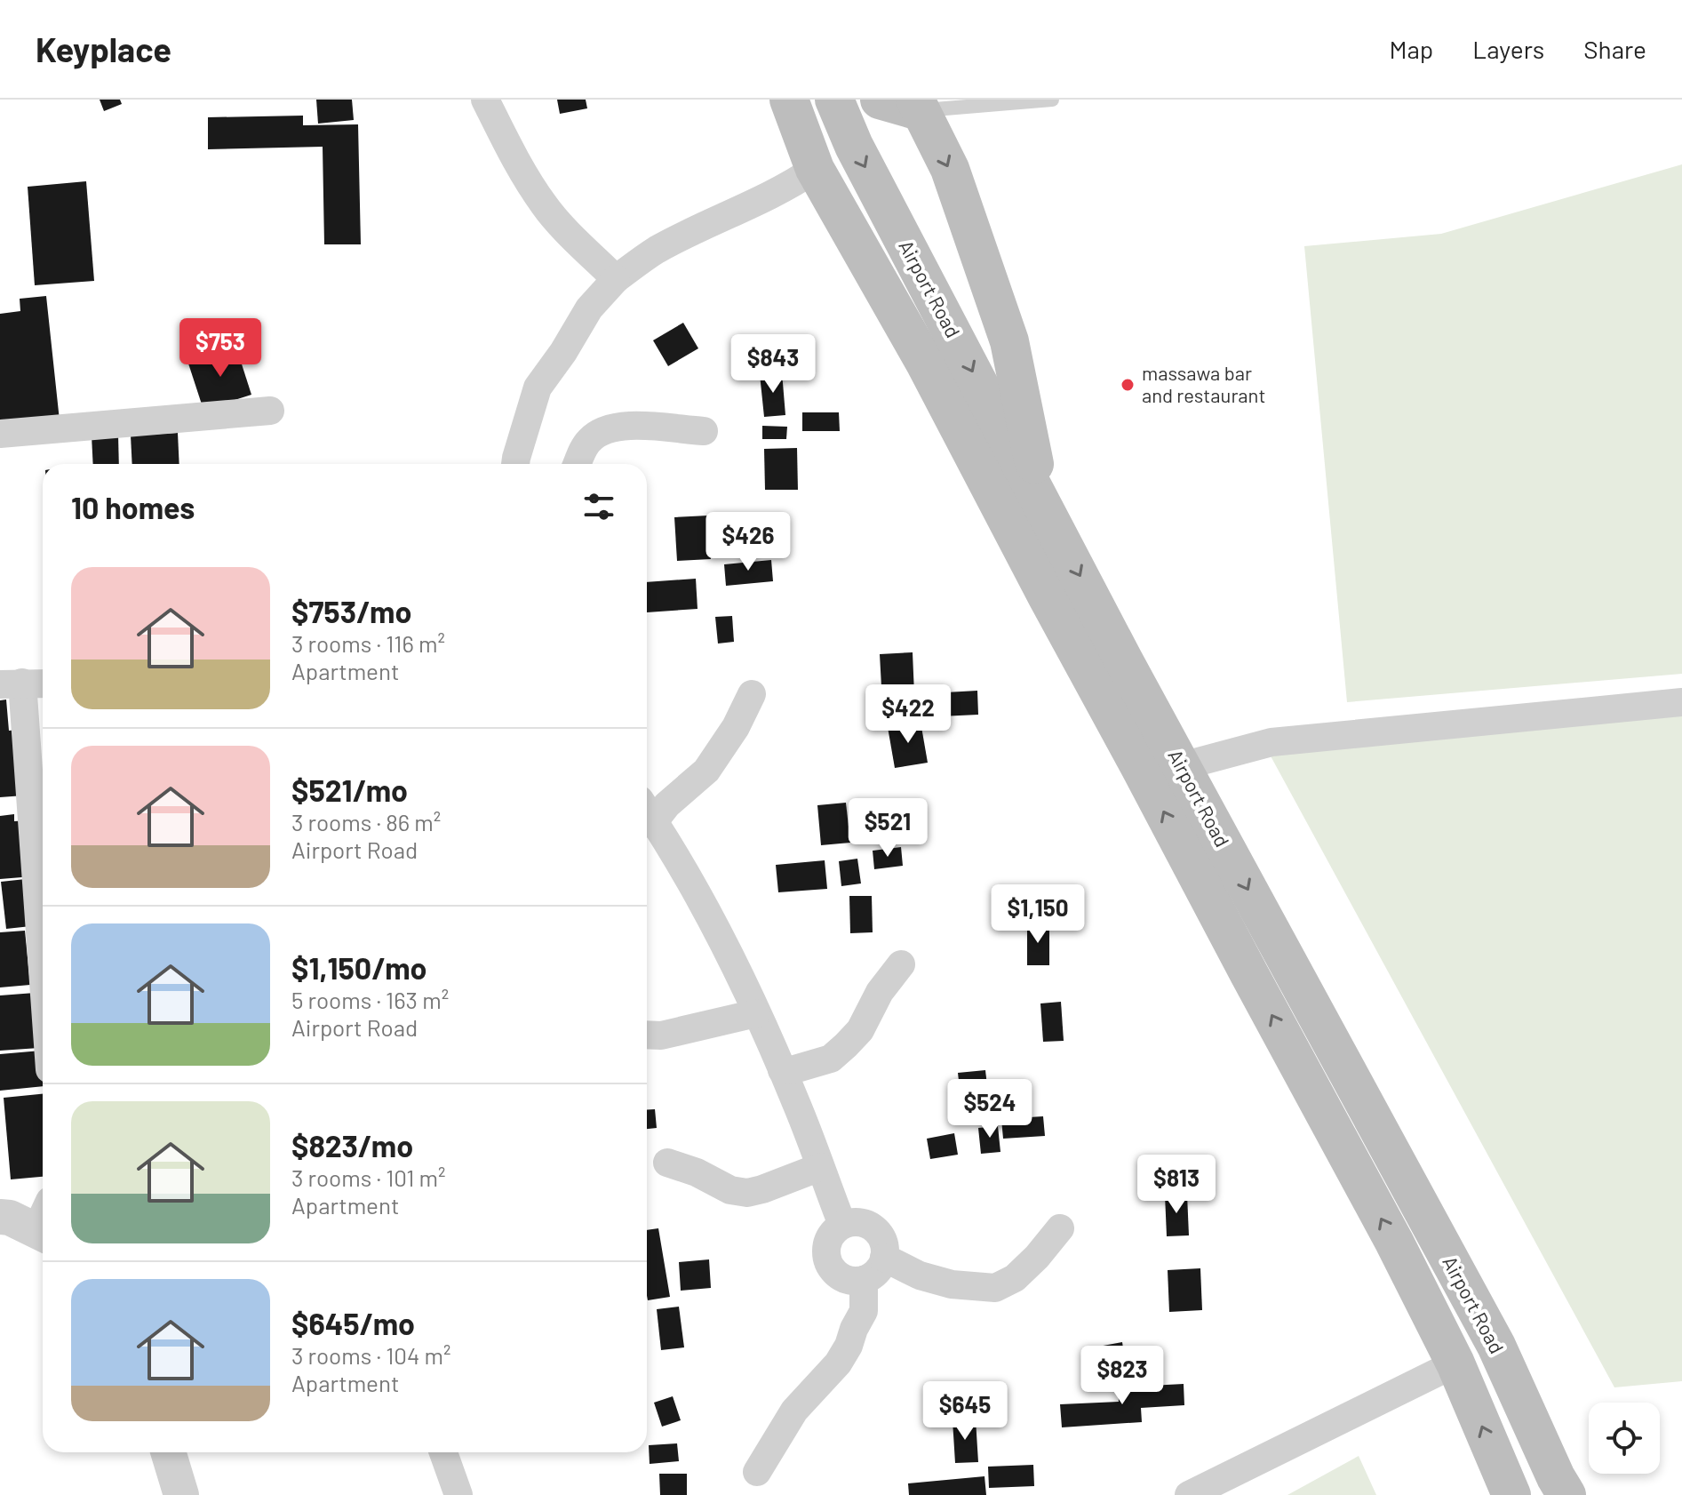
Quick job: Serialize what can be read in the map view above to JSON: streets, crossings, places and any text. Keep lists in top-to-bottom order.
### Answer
{
  "streets": {
    "main road": ["Airport Road"]
  },
  "places": ["massawa bar and restaurant"],
  "page": {
    "header": "Keyplace",
    "nav": ["Map", "Layers", "Share"],
    "price": [
      "$753",
      "$843",
      "$426",
      "$422",
      "$521",
      "$1,150",
      "$524",
      "$813",
      "$823",
      "$645"
    ],
    "heading": "10 homes",
    "list": [
      {
        "name": "$753/mo",
        "note": "3 rooms · 116 m² · Apartment"
      },
      {
        "name": "$521/mo",
        "note": "3 rooms · 86 m² · Airport Road"
      },
      {
        "name": "$1,150/mo",
        "note": "5 rooms · 163 m² · Airport Road"
      },
      {
        "name": "$823/mo",
        "note": "3 rooms · 101 m² · Apartment"
      },
      {
        "name": "$645/mo",
        "note": "3 rooms · 104 m² · Apartment"
      }
    ]
  }
}
